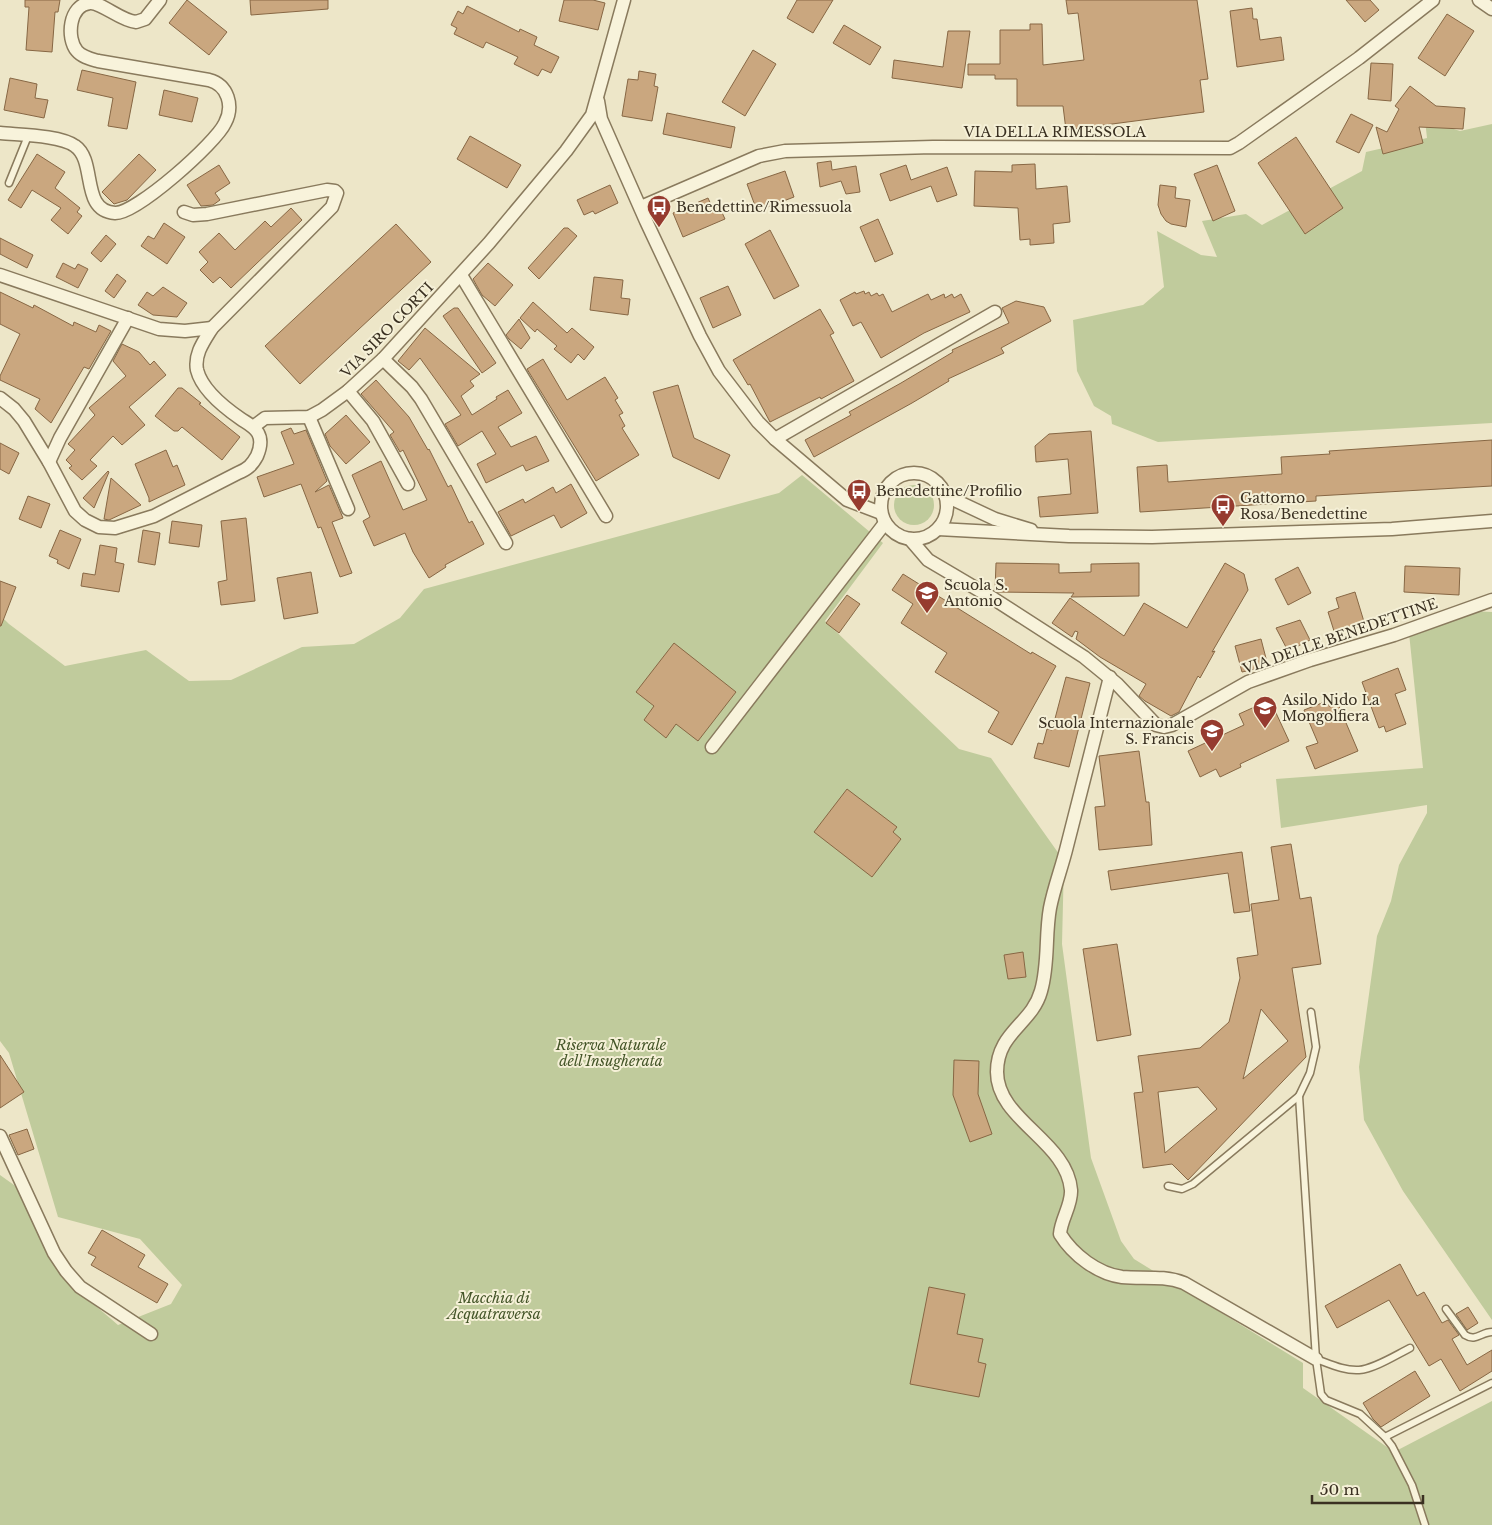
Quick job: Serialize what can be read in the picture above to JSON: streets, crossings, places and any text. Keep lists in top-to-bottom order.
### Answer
{
  "streets": {
    "street": ["VIA DELLA RIMESSOLA", "VIA SIRO CORTI", "VIA DELLE BENEDETTINE"]
  },
  "parks": ["Riserva Naturale dell'Insugherata", "Macchia di Acquatraversa"],
  "places": {
    "bus stop": ["Benedettine/Rimessuola", "Benedettine/Profilio", "Gattorno Rosa/Benedettine"],
    "school or university": ["Scuola S. Antonio", "Asilo Nido La Mongolfiera", "Scuola Internazionale S. Francis"]
  },
  "scale_bar": "50 m"
}
